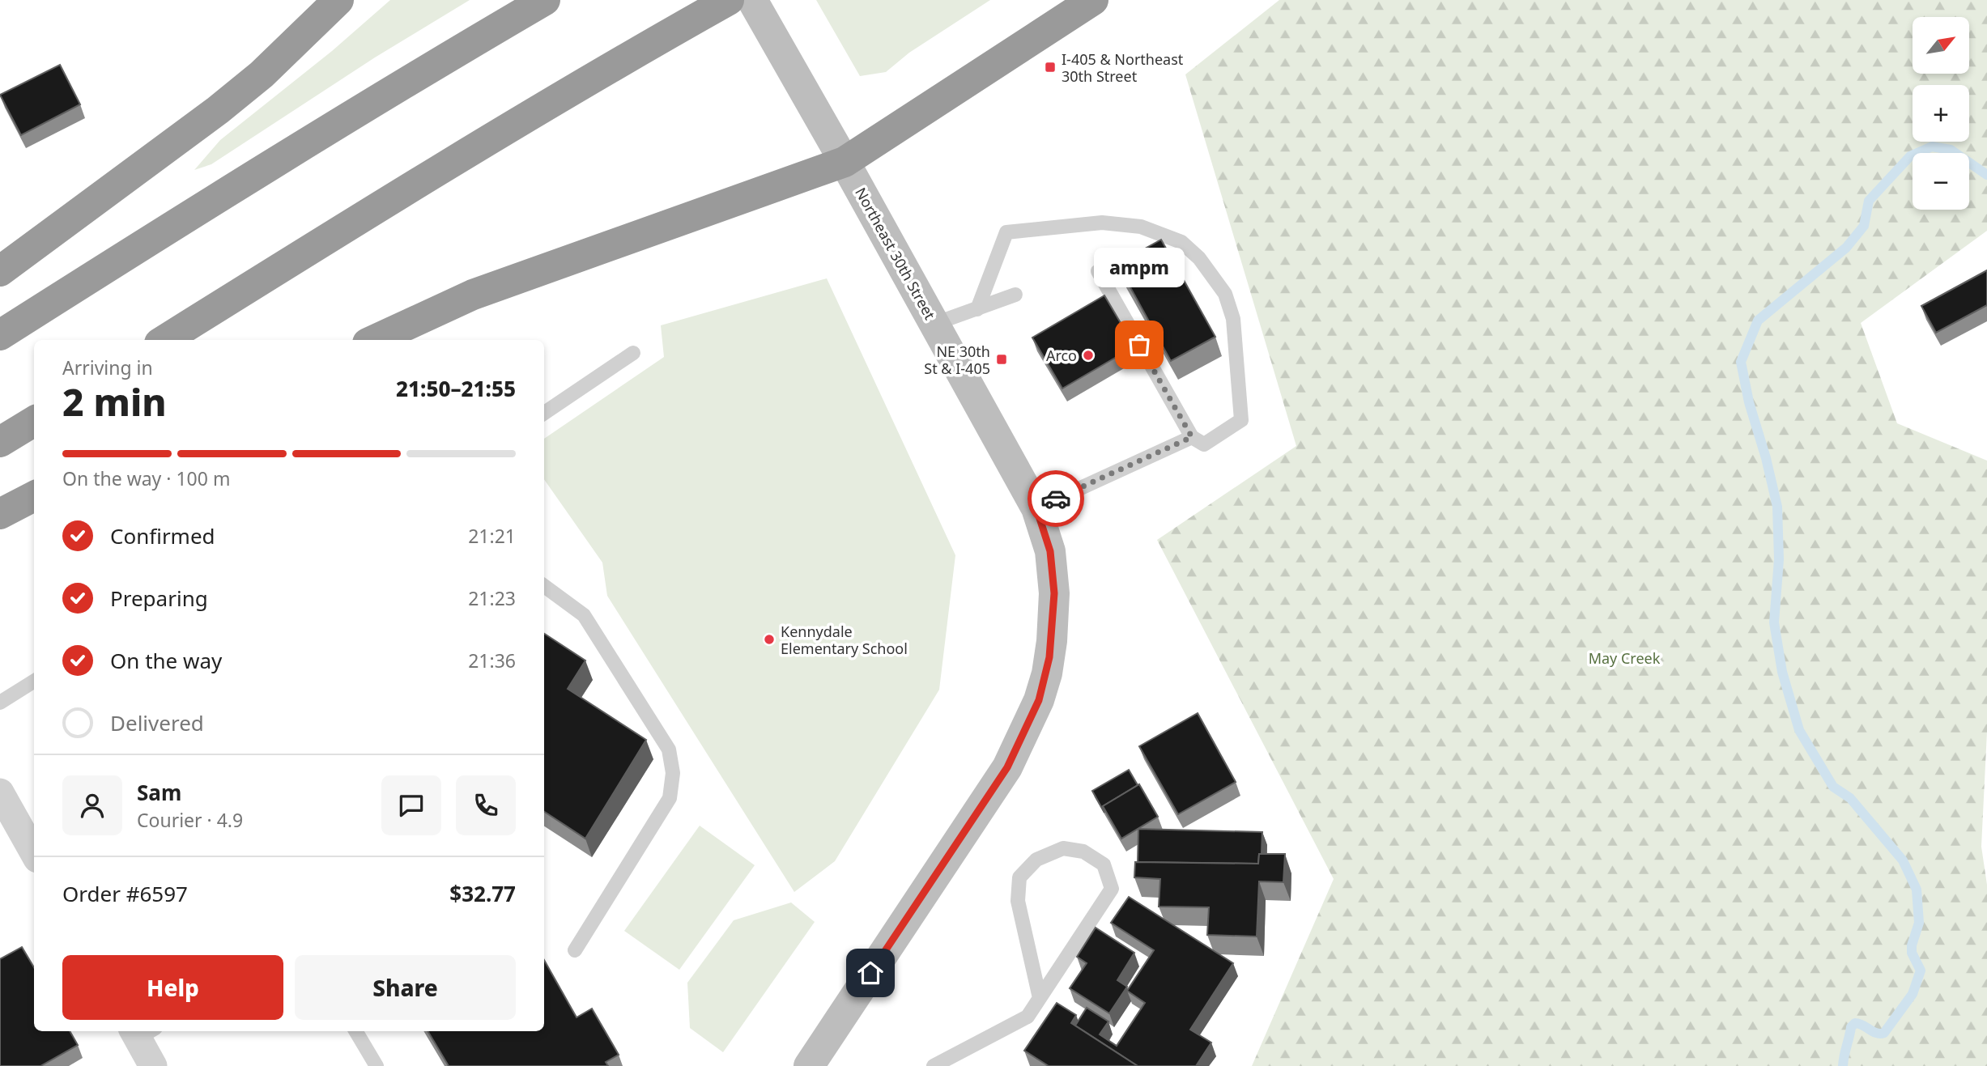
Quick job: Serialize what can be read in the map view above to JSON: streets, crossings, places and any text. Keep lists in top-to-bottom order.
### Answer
{
  "streets": {
    "street": ["Northeast 30th Street"]
  },
  "parks": ["May Creek"],
  "places": {
    "transit": ["I-405 & Northeast 30th Street", "NE 30th St & I-405"],
    "other": ["ampm", "Arco", "Kennydale Elementary School"]
  },
  "north": "top right",
  "page": {
    "map_buttons": ["+", "−"],
    "bubble": "ampm",
    "heading": ["2 min", "Arriving in", "21:50–21:55"],
    "panel": [
      "Sam",
      "Courier · 4.9",
      "Order #6597",
      "$32.77"
    ],
    "bar": "On the way · 100 m",
    "list": [
      ["Confirmed", "21:21"],
      ["Preparing", "21:23"],
      ["On the way", "21:36"],
      "Delivered"
    ],
    "buttons": ["Help", "Share"]
  }
}
